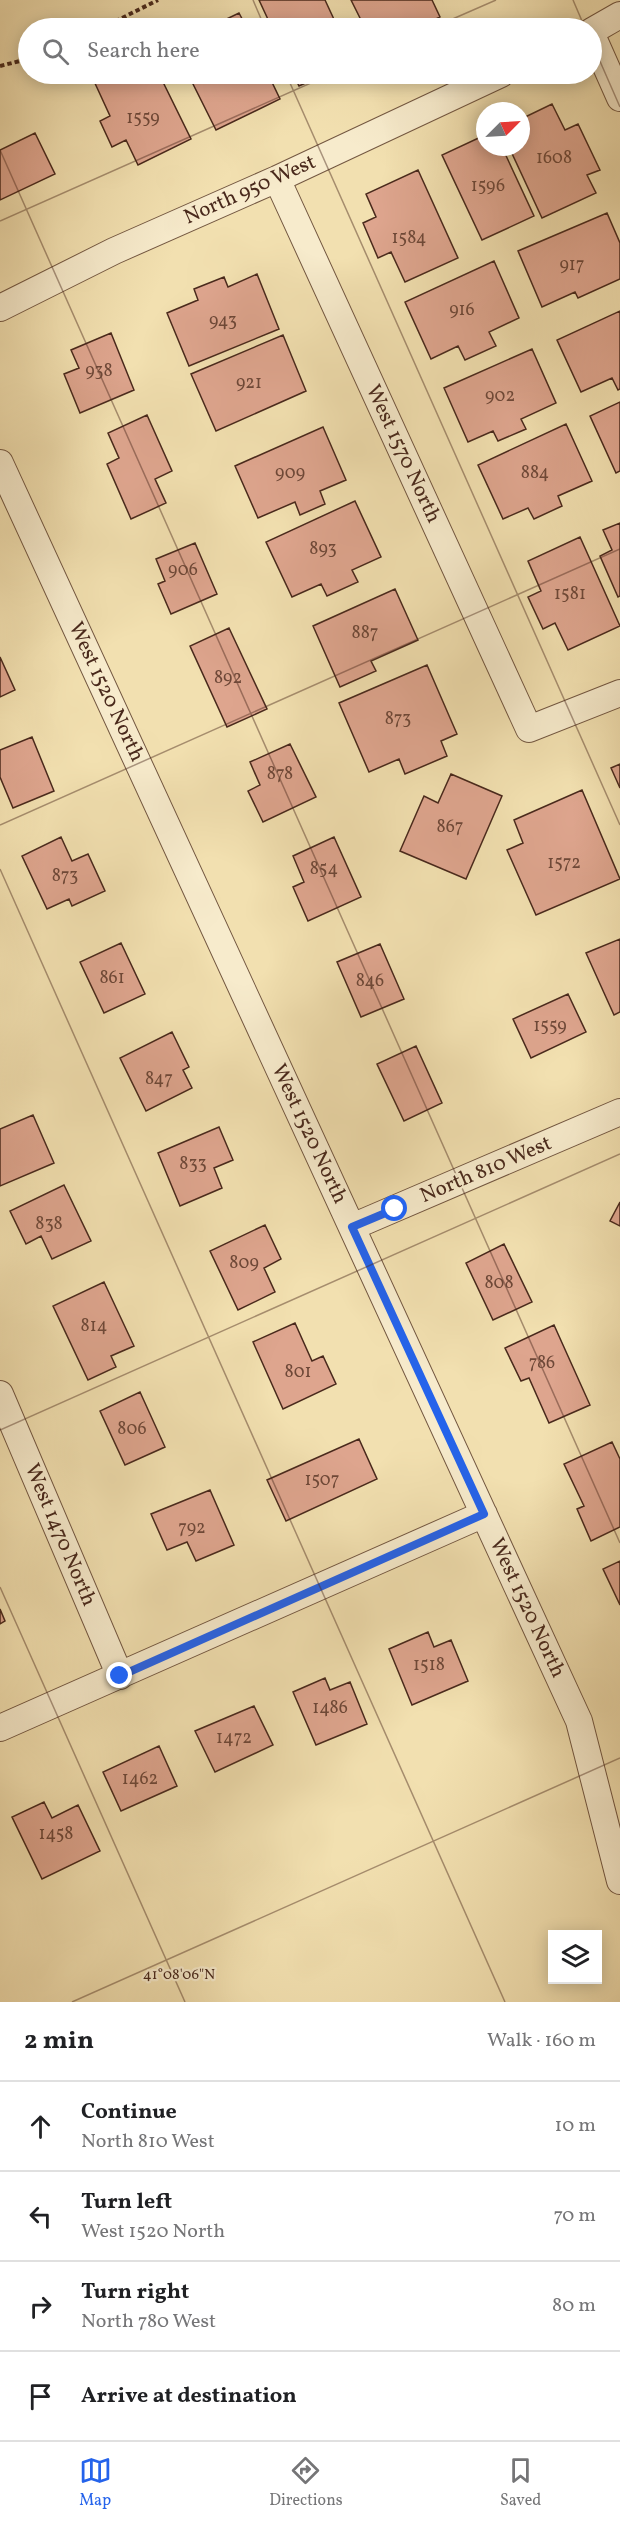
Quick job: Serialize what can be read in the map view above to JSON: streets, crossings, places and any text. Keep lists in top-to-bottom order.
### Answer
{
  "streets": {
    "street": [
      "North 950 West",
      "West 1570 North",
      "West 1520 North",
      "North 810 West",
      "West 1470 North"
    ]
  },
  "crossings": [
    ["North 950 West", "West 1570 North"],
    ["West 1520 North", "North 810 West"]
  ],
  "house_numbers": [
    "1559",
    "1608",
    "1596",
    "1584",
    "917",
    "916",
    "943",
    "938",
    "921",
    "902",
    "909",
    "884",
    "893",
    "906",
    "1581",
    "887",
    "892",
    "873",
    "878",
    "867",
    "1572",
    "854",
    "873",
    "861",
    "846",
    "1559",
    "847",
    "833",
    "838",
    "809",
    "808",
    "814",
    "786",
    "801",
    "806",
    "1507",
    "792",
    "1518",
    "1486",
    "1472",
    "1462",
    "1458"
  ],
  "north": "top right",
  "page": {
    "search": "Search here",
    "heading": ["2 min", "Walk · 160 m"],
    "list": [
      ["Continue", "North 810 West", "10 m"],
      ["Turn left", "West 1520 North", "70 m"],
      ["Turn right", "North 780 West", "80 m"],
      "Arrive at destination"
    ],
    "nav": ["Map", "Directions", "Saved"]
  },
  "coordinates": ["41°08'06\"N"]
}
